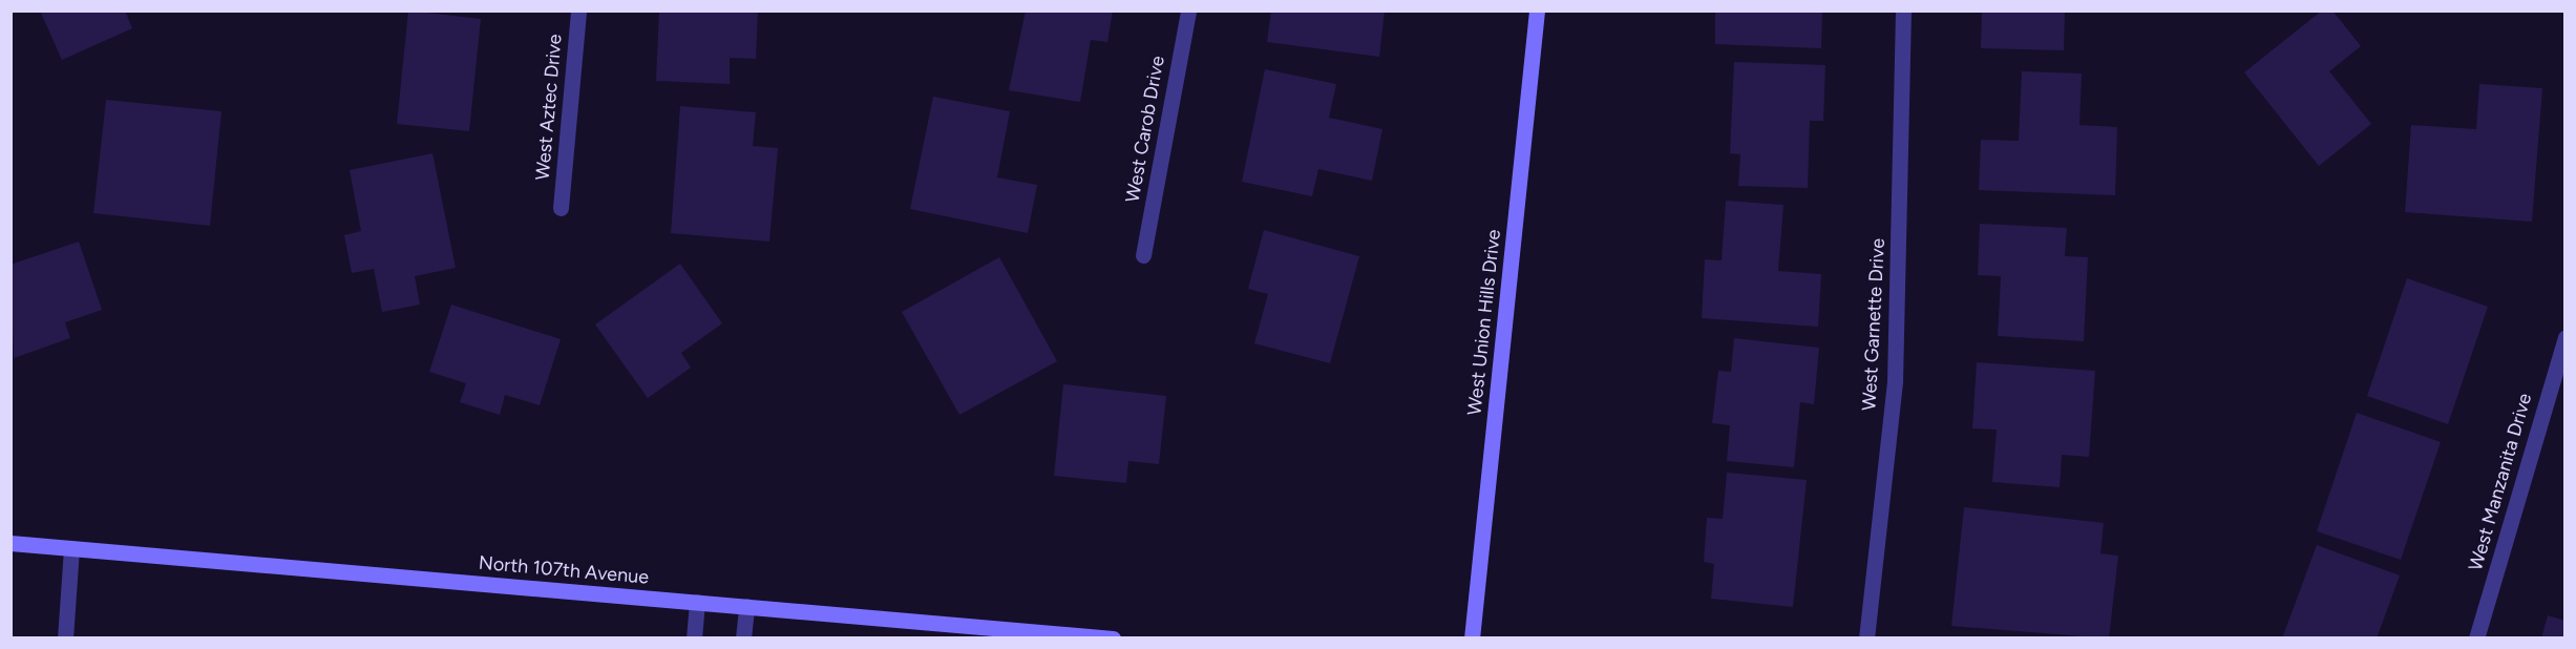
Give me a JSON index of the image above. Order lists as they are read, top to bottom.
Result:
{
  "streets": {
    "main road": ["West Union Hills Drive", "North 107th Avenue"],
    "street": [
      "West Aztec Drive",
      "West Carob Drive",
      "West Garnette Drive",
      "West Manzanita Drive"
    ]
  }
}
